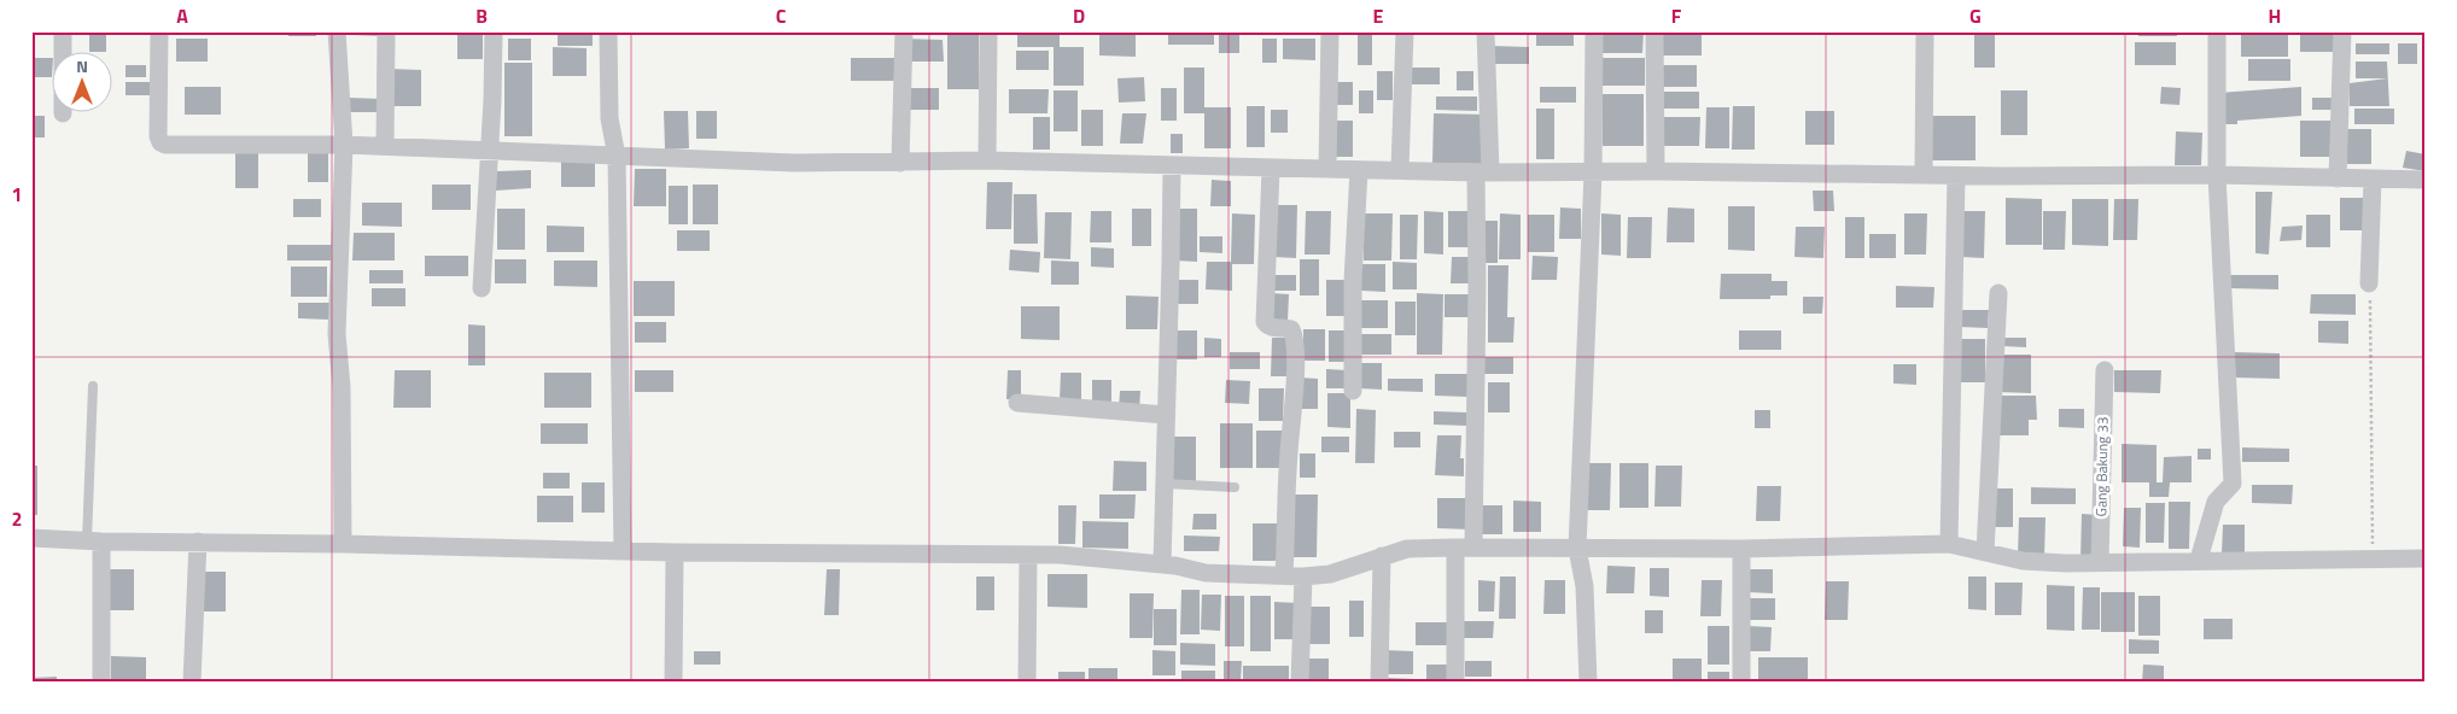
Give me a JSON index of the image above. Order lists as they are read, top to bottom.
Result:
{
  "streets": {
    "street": ["Gang Bakung 33"]
  },
  "north": "top",
  "grid": {
    "columns": [
      "A",
      "B",
      "C",
      "D",
      "E",
      "F",
      "G",
      "H"
    ],
    "rows": ["1", "2"]
  }
}
